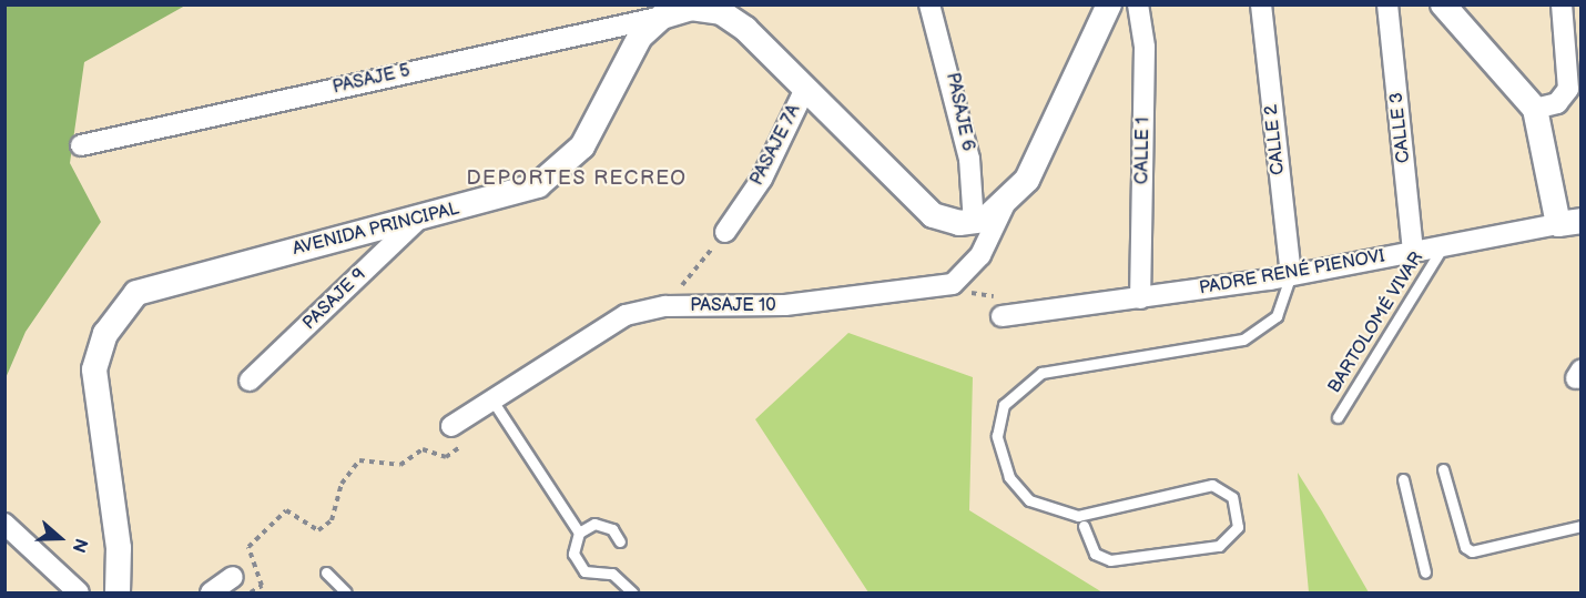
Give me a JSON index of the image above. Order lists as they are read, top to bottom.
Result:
{
  "streets": {
    "street": [
      "PASAJE 5",
      "PASAJE 6",
      "CALLE 3",
      "CALLE 2",
      "PASAJE 7A",
      "CALLE 1",
      "AVENIDA PRINCIPAL",
      "PADRE RENÉ PIENOVI",
      "PASAJE 9",
      "PASAJE 10"
    ],
    "lane": ["BARTOLOMÉ VIVAR"]
  },
  "crossings": [
    ["PASAJE 5", "AVENIDA PRINCIPAL"],
    ["PASAJE 6", "AVENIDA PRINCIPAL"],
    ["CALLE 3", "PADRE RENÉ PIENOVI"],
    ["CALLE 2", "PADRE RENÉ PIENOVI"],
    ["PASAJE 7A", "AVENIDA PRINCIPAL"],
    ["CALLE 1", "PADRE RENÉ PIENOVI"],
    ["AVENIDA PRINCIPAL", "PASAJE 9"],
    ["PADRE RENÉ PIENOVI", "BARTOLOMÉ VIVAR"]
  ],
  "districts": ["DEPORTES RECREO"],
  "north": "right"
}
